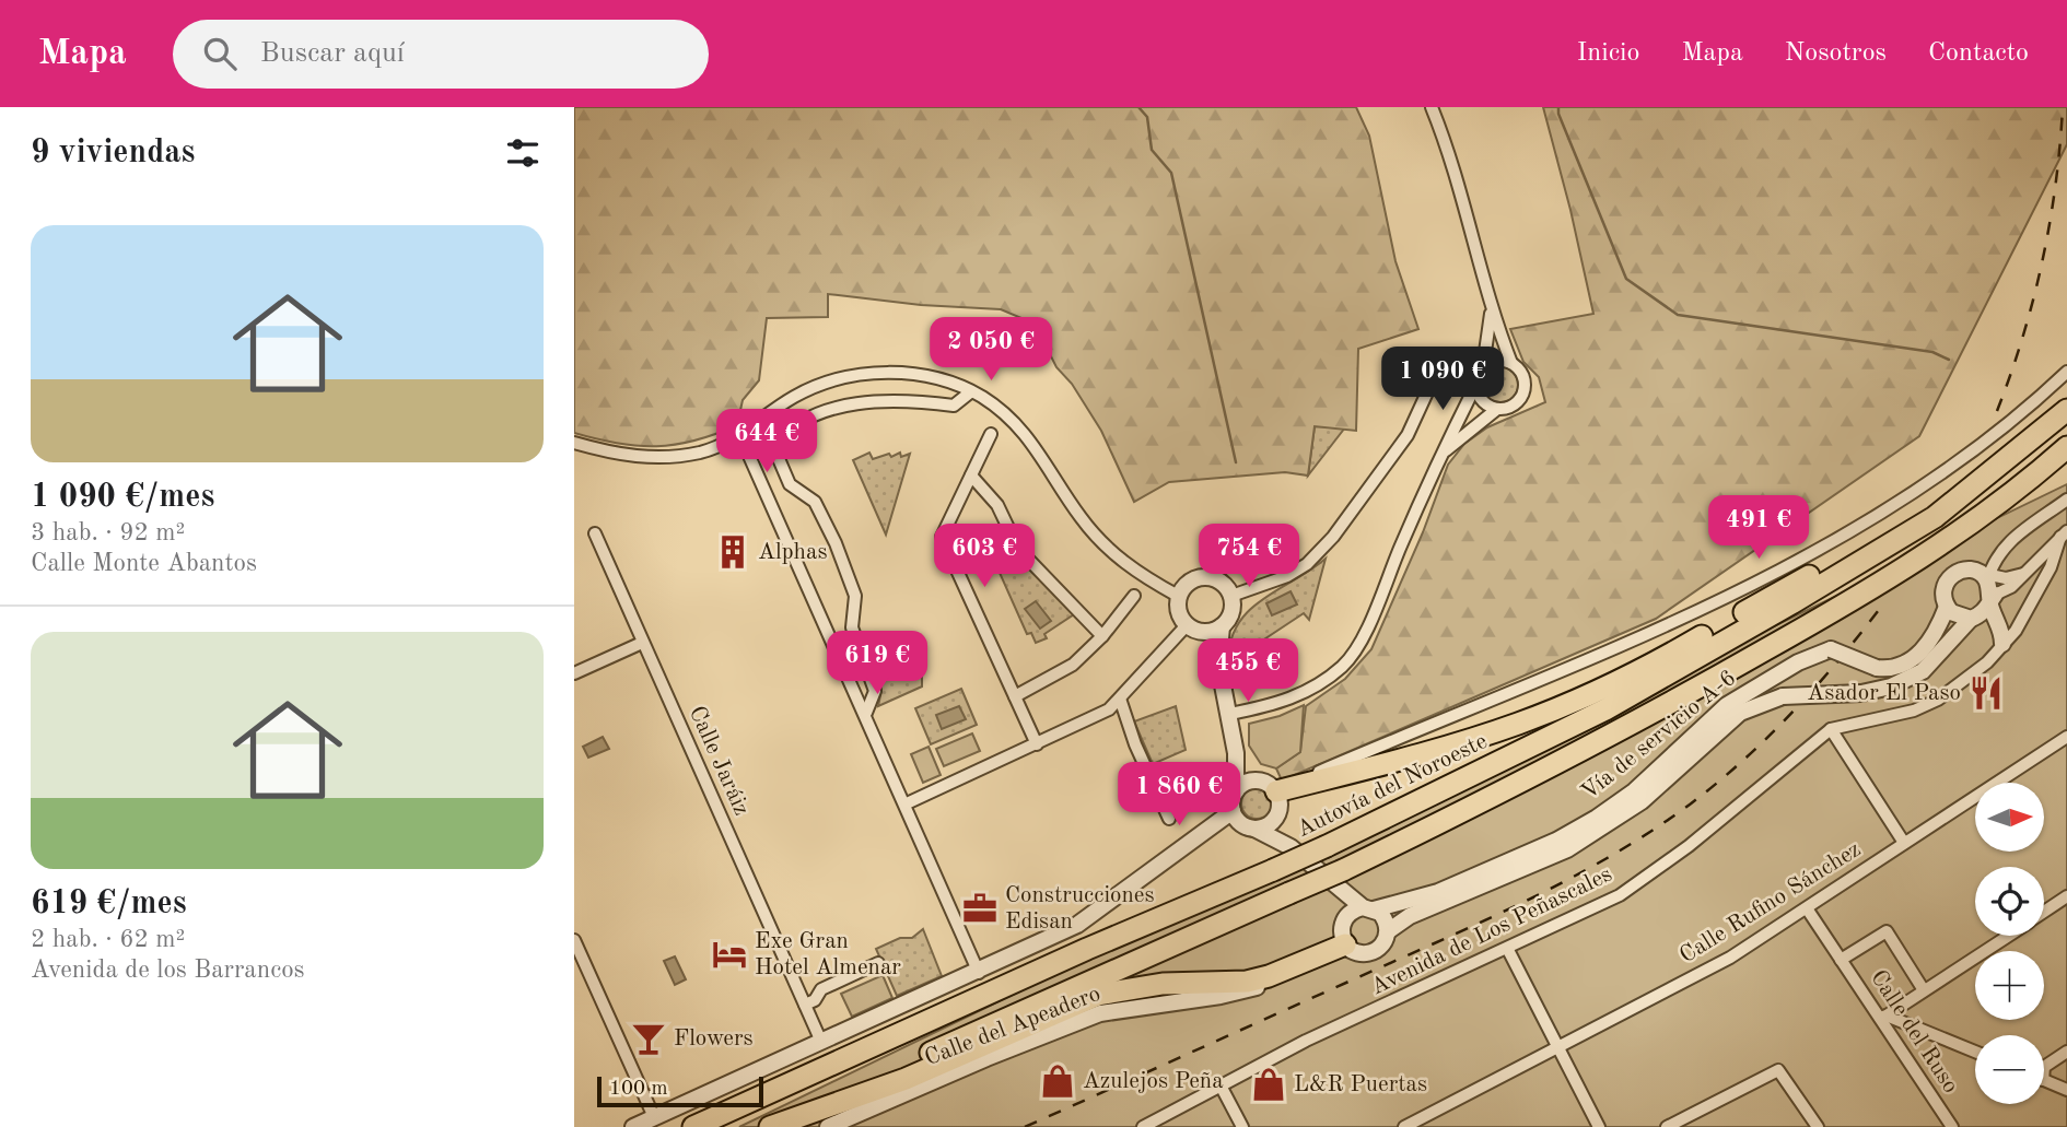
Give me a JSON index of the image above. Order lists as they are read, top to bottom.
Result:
{
  "streets": {
    "highway": ["Autovía del Noroeste"],
    "street": [
      "Vía de servicio A-6",
      "Calle Jaráiz",
      "Calle Rufino Sánchez",
      "Avenida de Los Peñascales",
      "Calle del Apeadero",
      "Calle del Ruso"
    ]
  },
  "crossings": [
    ["Vía de servicio A-6", "Calle del Apeadero"],
    ["Calle Rufino Sánchez", "Calle del Ruso"]
  ],
  "places": {
    "building": ["Alphas"],
    "restaurant": ["Asador El Paso"],
    "office": ["Construcciones Edisan"],
    "hotel": ["Exe Gran Hotel Almenar"],
    "bar": ["Flowers"],
    "shop": ["Azulejos Peña", "L&R Puertas"]
  },
  "scale_bar": "100 m",
  "north": "right",
  "page": {
    "header": "Mapa",
    "search": "Buscar aquí",
    "nav": [
      "Inicio",
      "Mapa",
      "Nosotros",
      "Contacto"
    ],
    "heading": "9 viviendas",
    "list": [
      {
        "name": "1 090 €/mes",
        "note": "3 hab. · 92 m² · Calle Monte Abantos"
      },
      {
        "name": "619 €/mes",
        "note": "2 hab. · 62 m² · Avenida de los Barrancos"
      }
    ],
    "price": [
      "2 050 €",
      "1 090 €",
      "644 €",
      "491 €",
      "603 €",
      "754 €",
      "619 €",
      "455 €",
      "1 860 €"
    ],
    "map_buttons": ["+", "−"],
    "scale": "100 m"
  }
}
